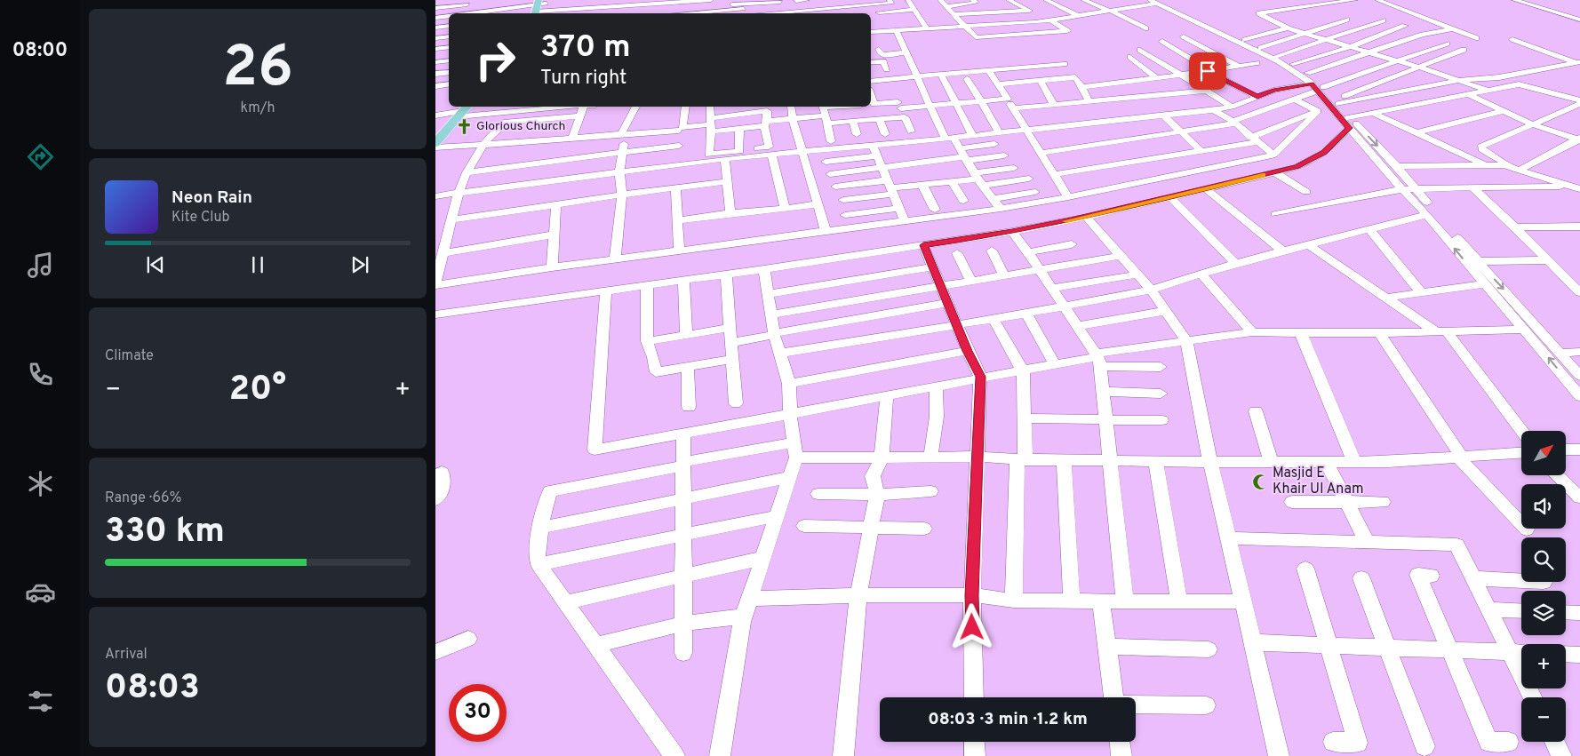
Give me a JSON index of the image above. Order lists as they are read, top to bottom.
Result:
{
  "places": {
    "church": ["Glorious Church"],
    "mosque": ["Masjid E Khair Ul Anam"]
  },
  "north": "top right",
  "page": {
    "tabs": "08:00",
    "tile": [
      ["26", "km/h"],
      "Climate",
      ["Range · 66%", "330 km"],
      ["Arrival", "08:03"]
    ],
    "turn": ["370 m", "Turn right"],
    "song": ["Neon Rain", "Kite Club"],
    "heat": ["−", "20°", "+"],
    "map_buttons": ["+", "−"],
    "limit": "30",
    "trip": "08:03 · 3 min · 1.2 km"
  }
}
